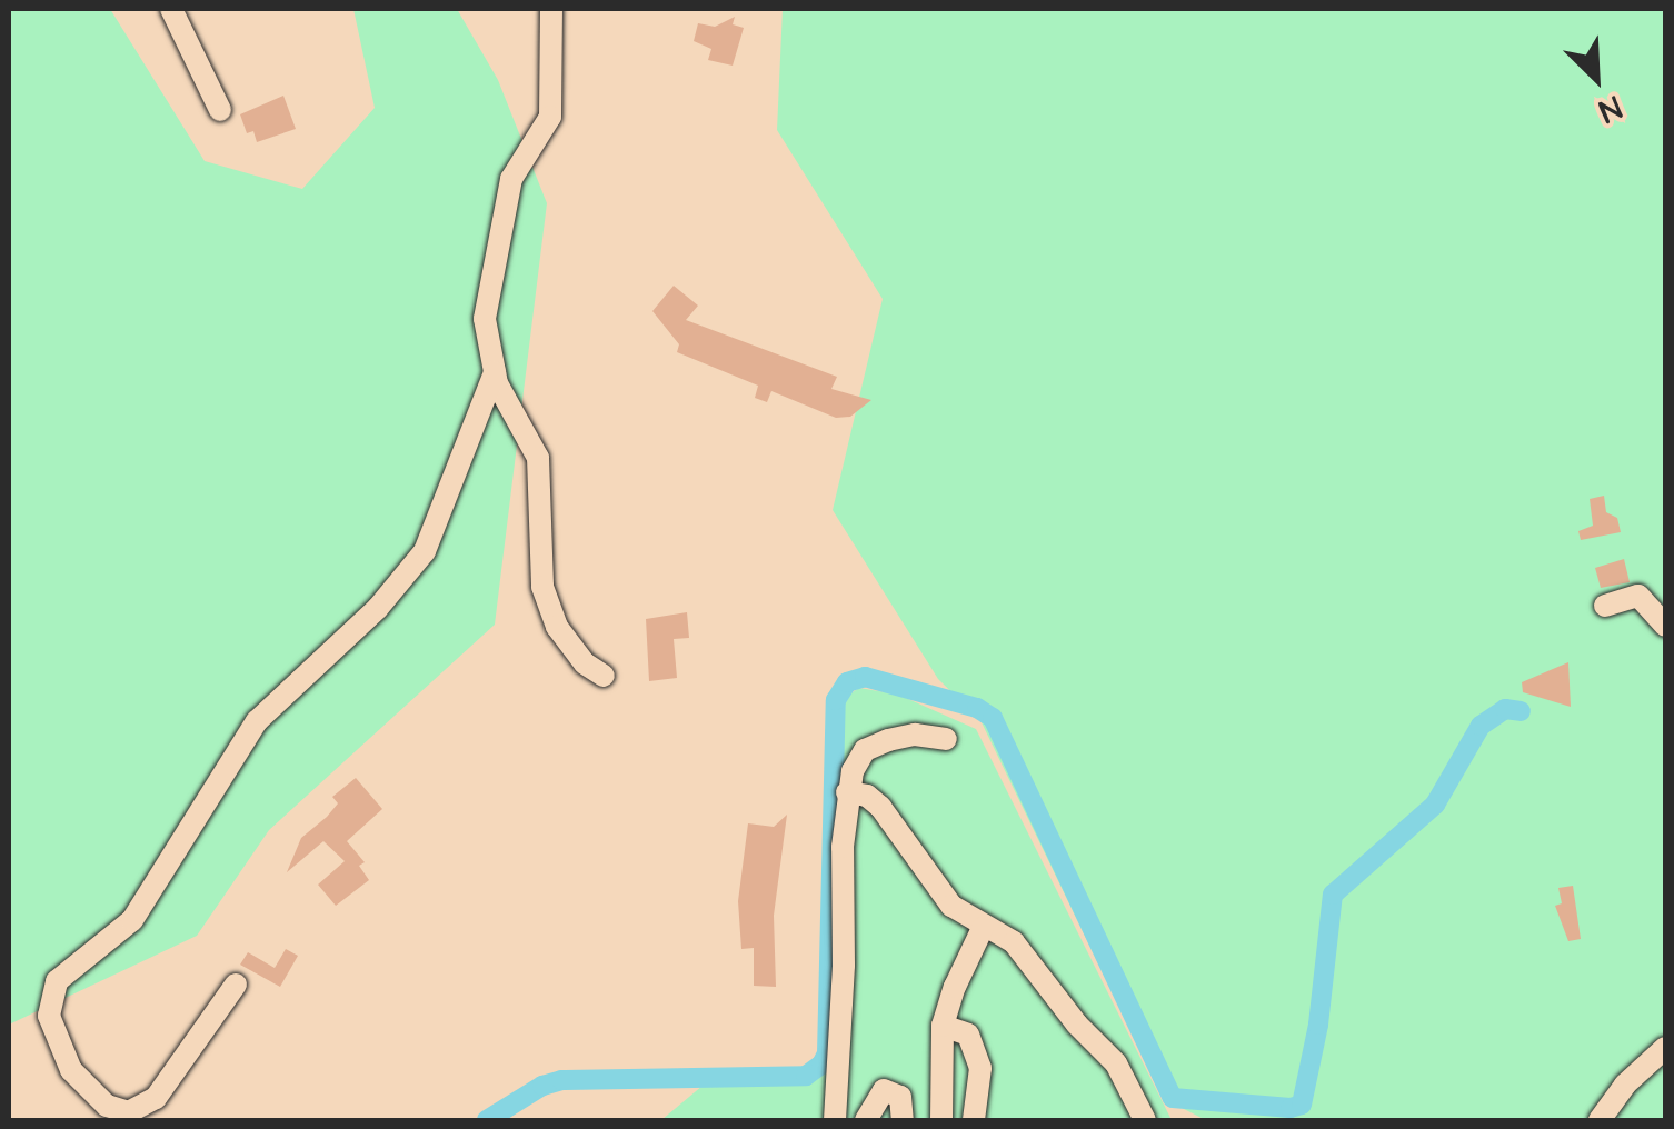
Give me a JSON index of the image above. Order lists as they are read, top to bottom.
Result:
{
  "north": "bottom right"
}
